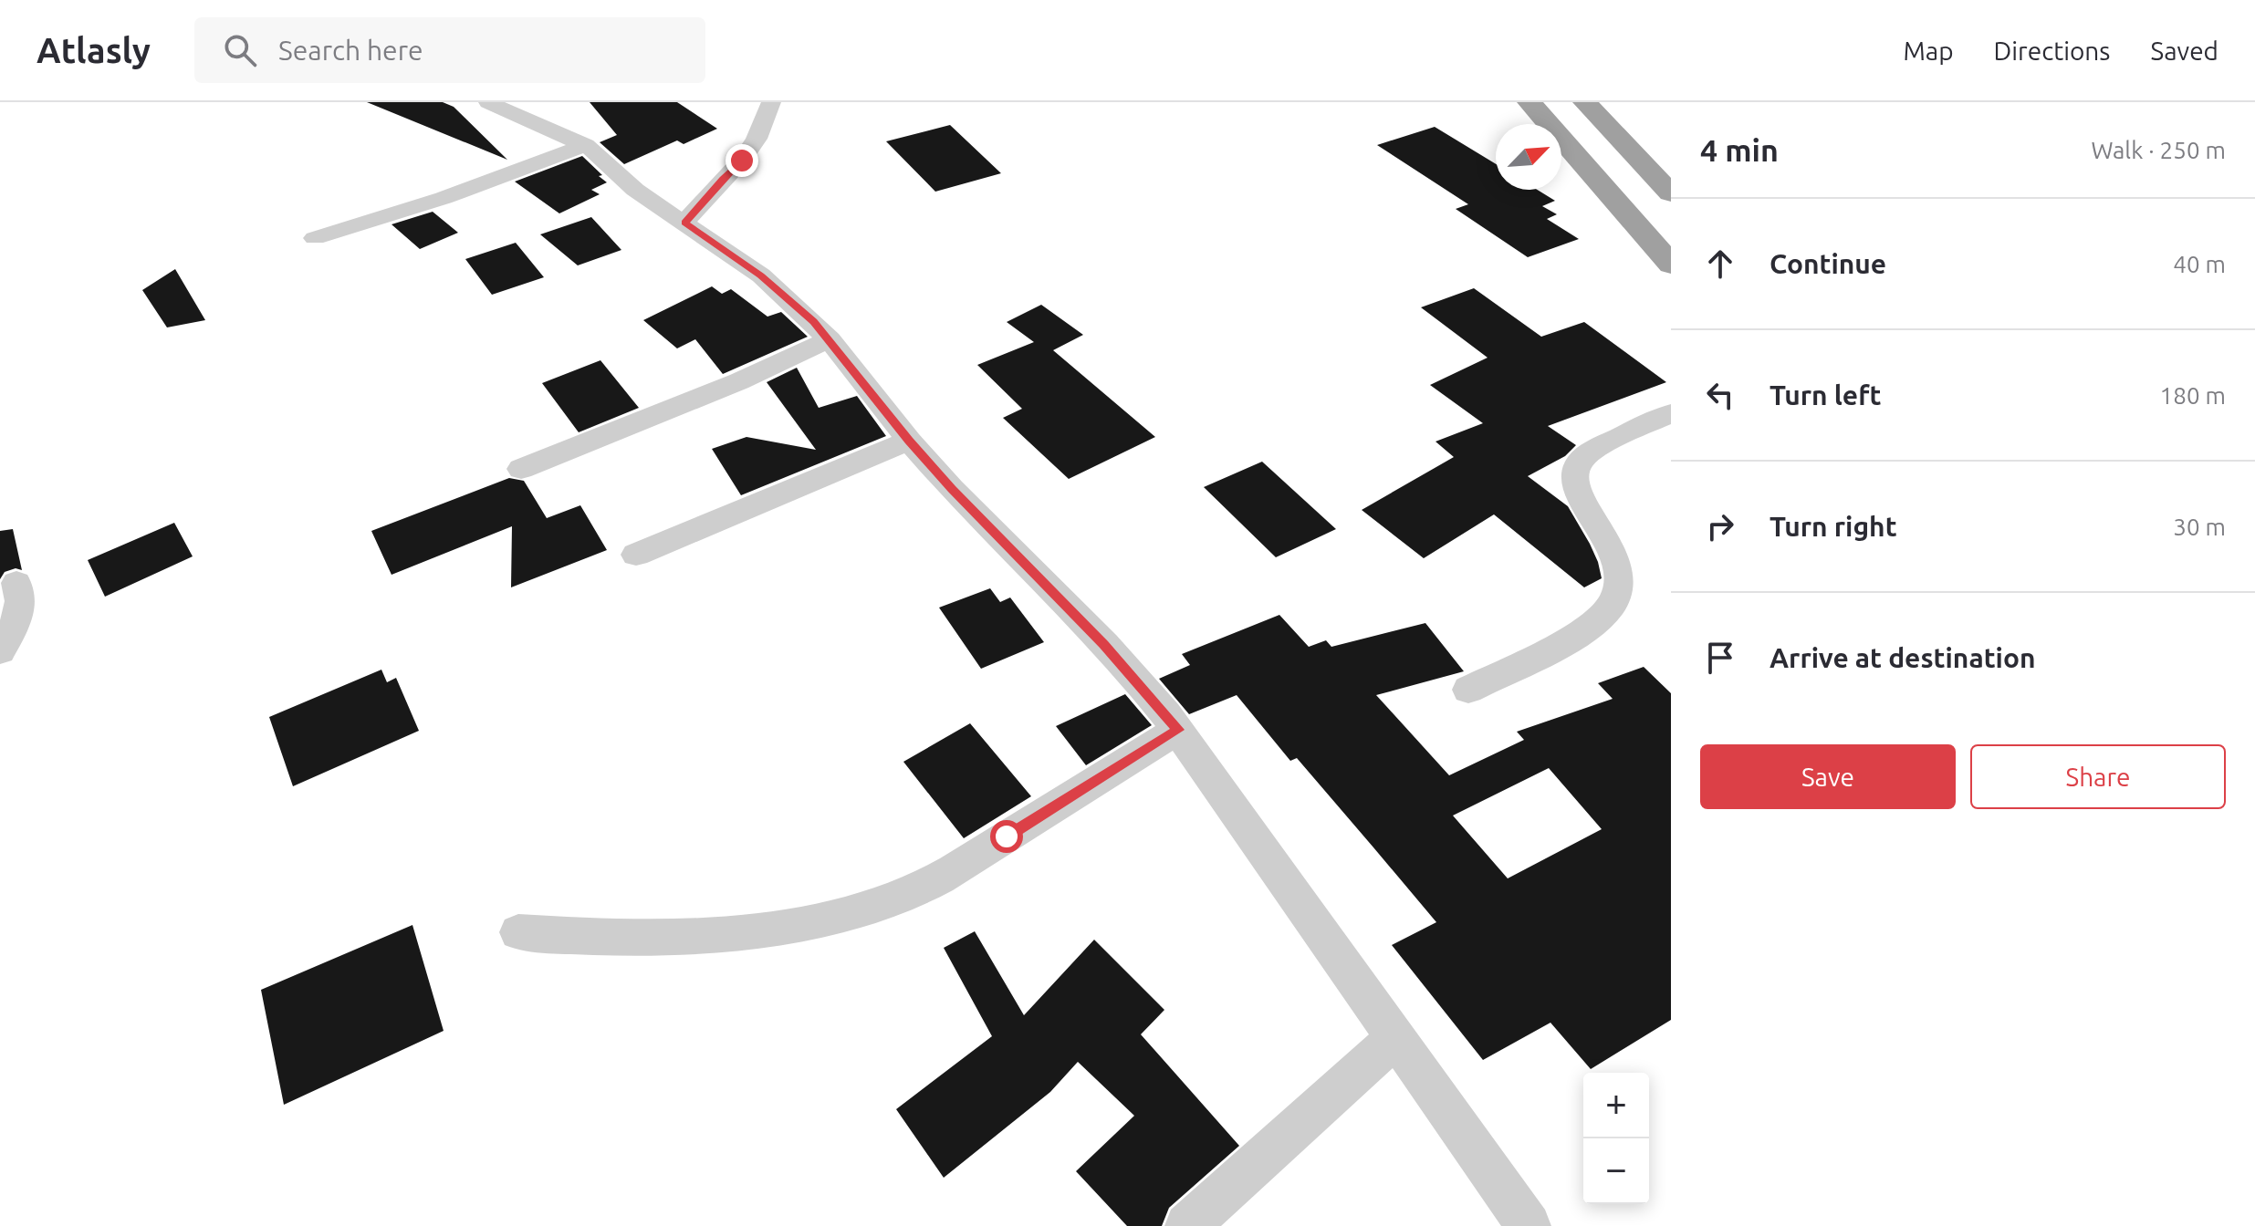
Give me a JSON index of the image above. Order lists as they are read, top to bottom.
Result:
{
  "north": "top right",
  "page": {
    "header": "Atlasly",
    "search": "Search here",
    "nav": ["Map", "Directions", "Saved"],
    "heading": ["4 min", "Walk · 250 m"],
    "list": [
      ["Continue", "40 m"],
      ["Turn left", "180 m"],
      ["Turn right", "30 m"],
      "Arrive at destination"
    ],
    "buttons": ["Save", "Share"],
    "map_buttons": ["+", "−"]
  }
}
